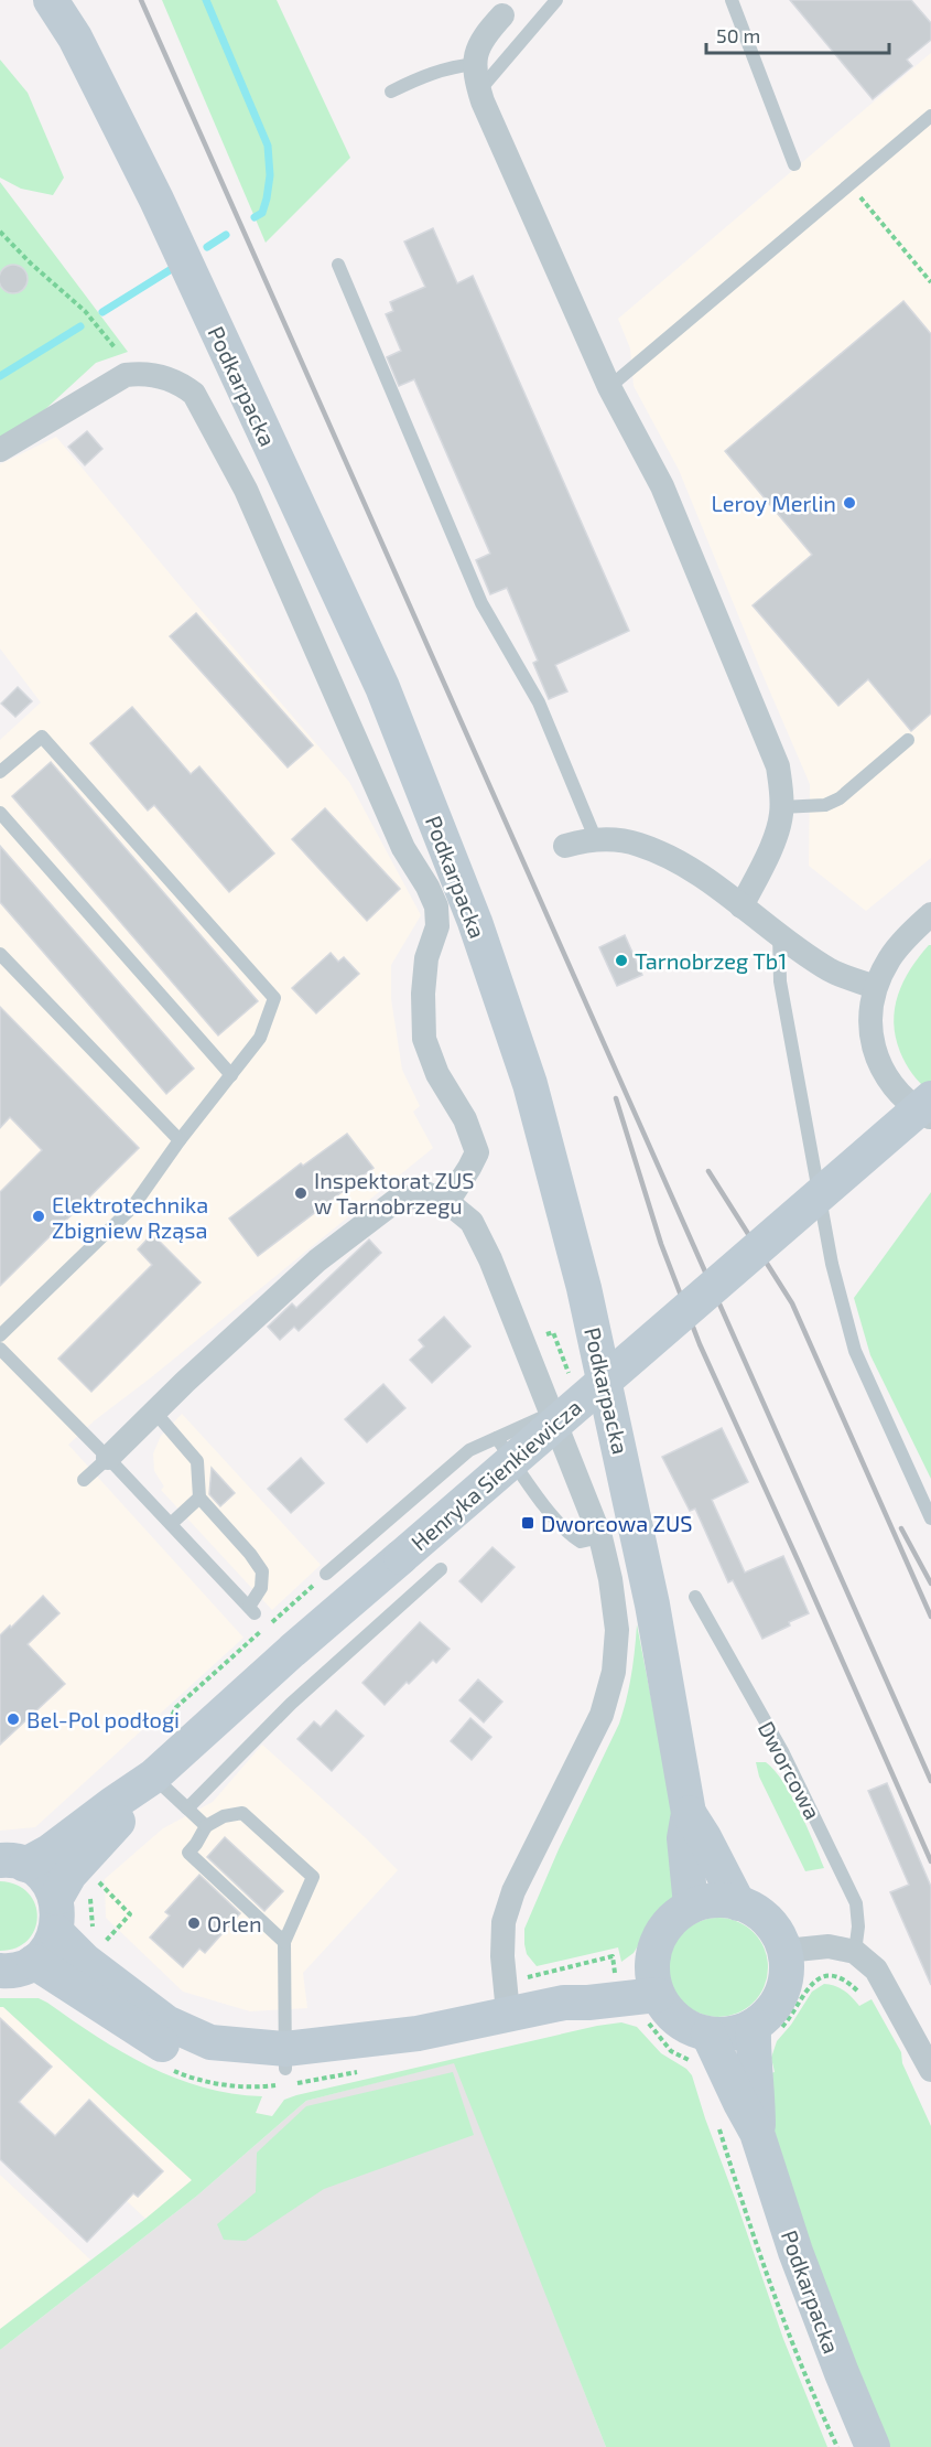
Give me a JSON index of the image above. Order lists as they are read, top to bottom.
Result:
{
  "streets": {
    "main road": ["Podkarpacka", "Henryka Sienkiewicza"],
    "lane": ["Dworcowa"]
  },
  "places": {
    "other": [
      "Leroy Merlin",
      "Tarnobrzeg Tb1",
      "Inspektorat ZUS w Tarnobrzegu",
      "Elektrotechnika Zbigniew Rząsa",
      "Bel-Pol podłogi",
      "Orlen"
    ],
    "transit": ["Dworcowa ZUS"]
  },
  "scale_bar": "50 m"
}
